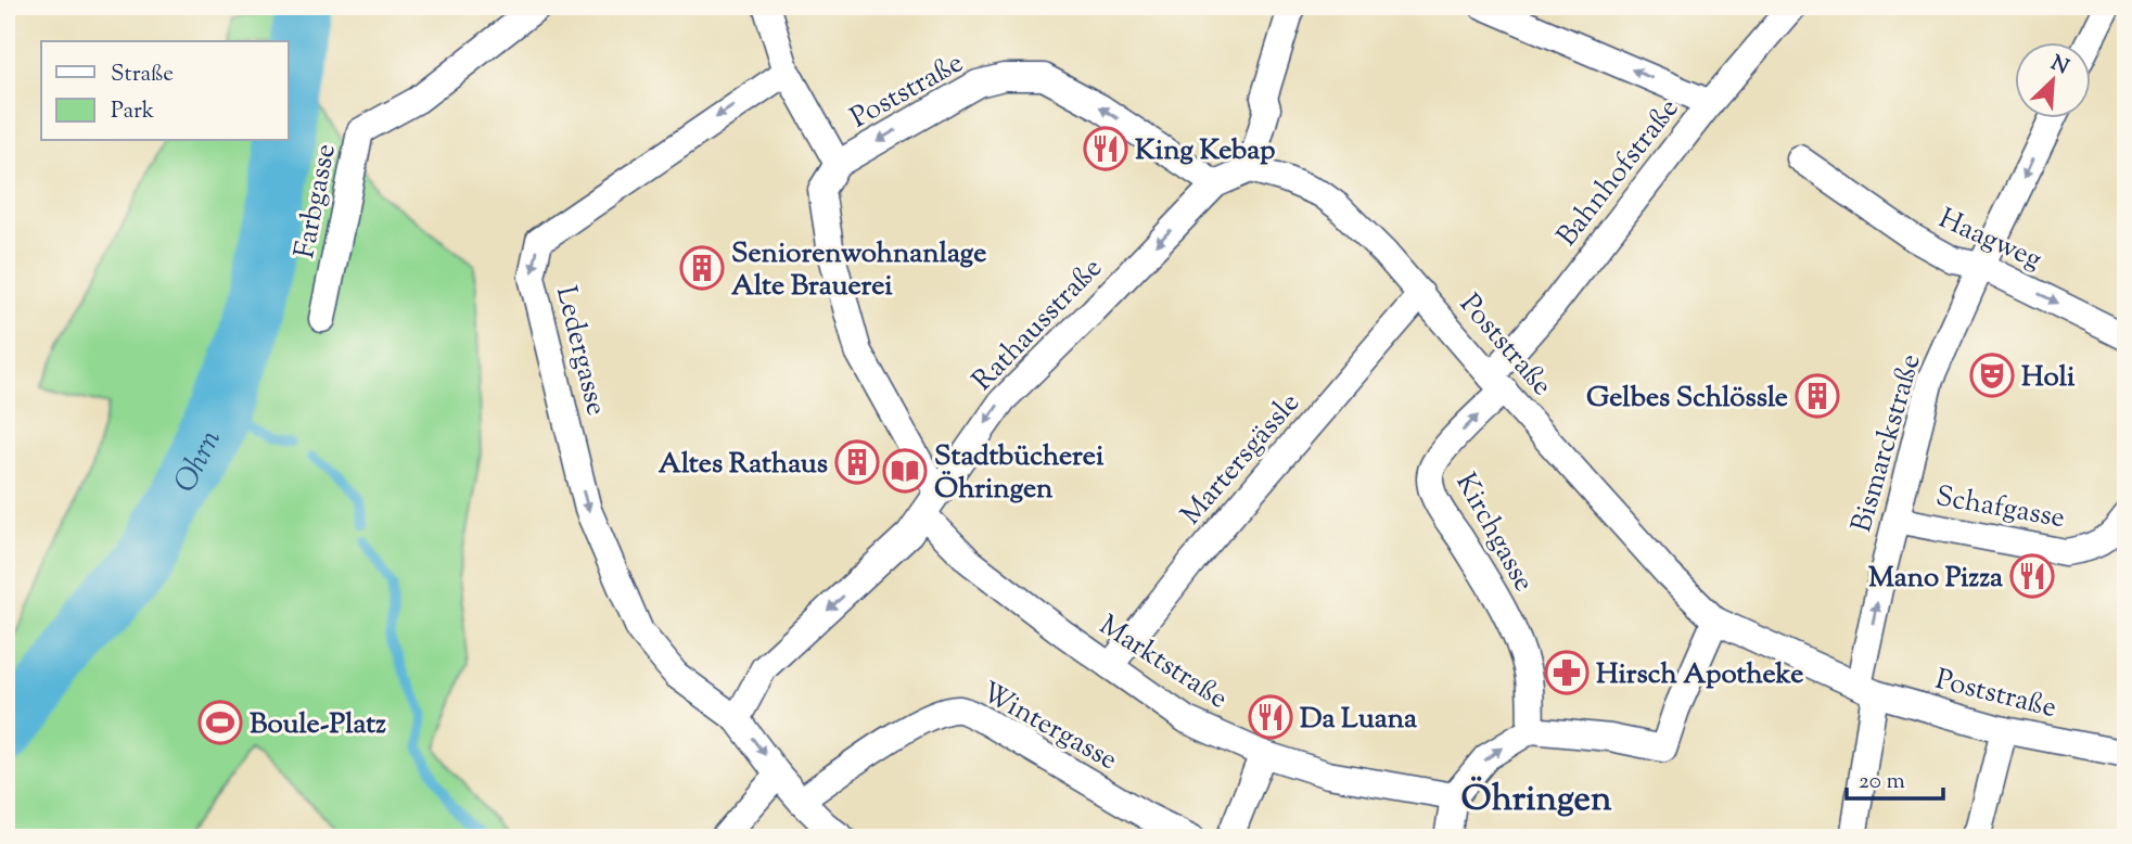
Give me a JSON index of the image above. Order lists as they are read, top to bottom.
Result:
{
  "streets": {
    "street": [
      "Poststraße",
      "Bahnhofstraße",
      "Farbgasse",
      "Haagweg",
      "Rathausstraße",
      "Ledergasse",
      "Bismarckstraße",
      "Martersgässle",
      "Schafgasse",
      "Kirchgasse",
      "Marktstraße",
      "Wintergasse"
    ]
  },
  "crossings": [
    ["Poststraße", "Bahnhofstraße"],
    ["Poststraße", "Rathausstraße"],
    ["Poststraße", "Bismarckstraße"],
    ["Poststraße", "Martersgässle"],
    ["Poststraße", "Kirchgasse"],
    ["Bahnhofstraße", "Kirchgasse"],
    ["Haagweg", "Bismarckstraße"],
    ["Rathausstraße", "Ledergasse"],
    ["Rathausstraße", "Marktstraße"],
    ["Ledergasse", "Wintergasse"],
    ["Bismarckstraße", "Schafgasse"],
    ["Martersgässle", "Marktstraße"]
  ],
  "one_way": ["Haagweg", "Rathausstraße", "Kirchgasse"],
  "districts": ["Öhringen"],
  "water": ["Ohrn"],
  "places": {
    "restaurant": ["King Kebap", "Mano Pizza", "Da Luana"],
    "building": ["Seniorenwohnanlage Alte Brauerei", "Gelbes Schlössle", "Altes Rathaus"],
    "theatre": ["Holi"],
    "library": ["Stadtbücherei Öhringen"],
    "pharmacy": ["Hirsch Apotheke"],
    "sports": ["Boule-Platz"]
  },
  "legend": ["Straße", "Park"],
  "scale_bar": "20 m",
  "north": "top right"
}
